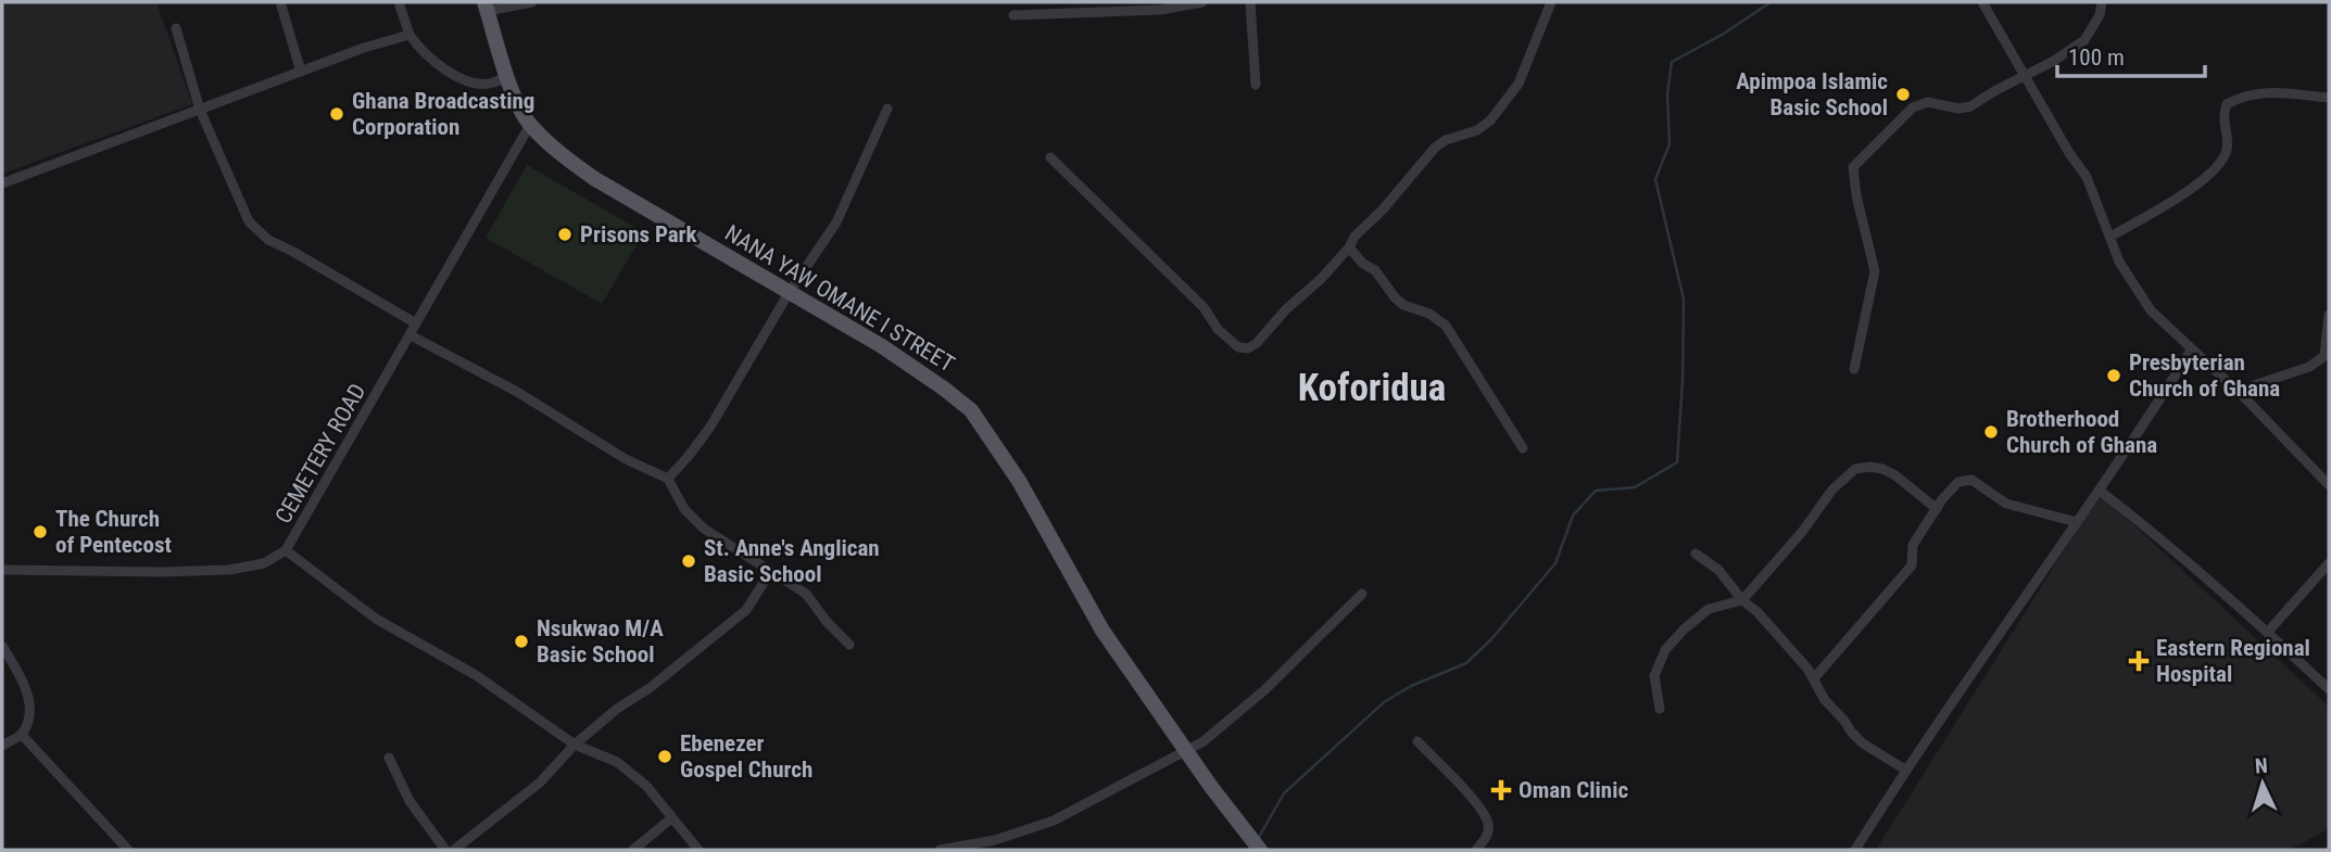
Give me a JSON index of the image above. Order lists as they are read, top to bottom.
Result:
{
  "streets": {
    "main road": ["NANA YAW OMANE I STREET"],
    "street": ["CEMETERY ROAD"]
  },
  "crossings": [
    ["NANA YAW OMANE I STREET", "CEMETERY ROAD"]
  ],
  "districts": ["Koforidua"],
  "places": {
    "other": [
      "Apimpoa Islamic Basic School",
      "Ghana Broadcasting Corporation",
      "Prisons Park",
      "Presbyterian Church of Ghana",
      "Brotherhood Church of Ghana",
      "The Church of Pentecost",
      "St. Anne's Anglican Basic School",
      "Nsukwao M/A Basic School",
      "Ebenezer Gospel Church"
    ],
    "health": ["Eastern Regional Hospital", "Oman Clinic"]
  },
  "scale_bar": "100 m",
  "north": "top"
}
